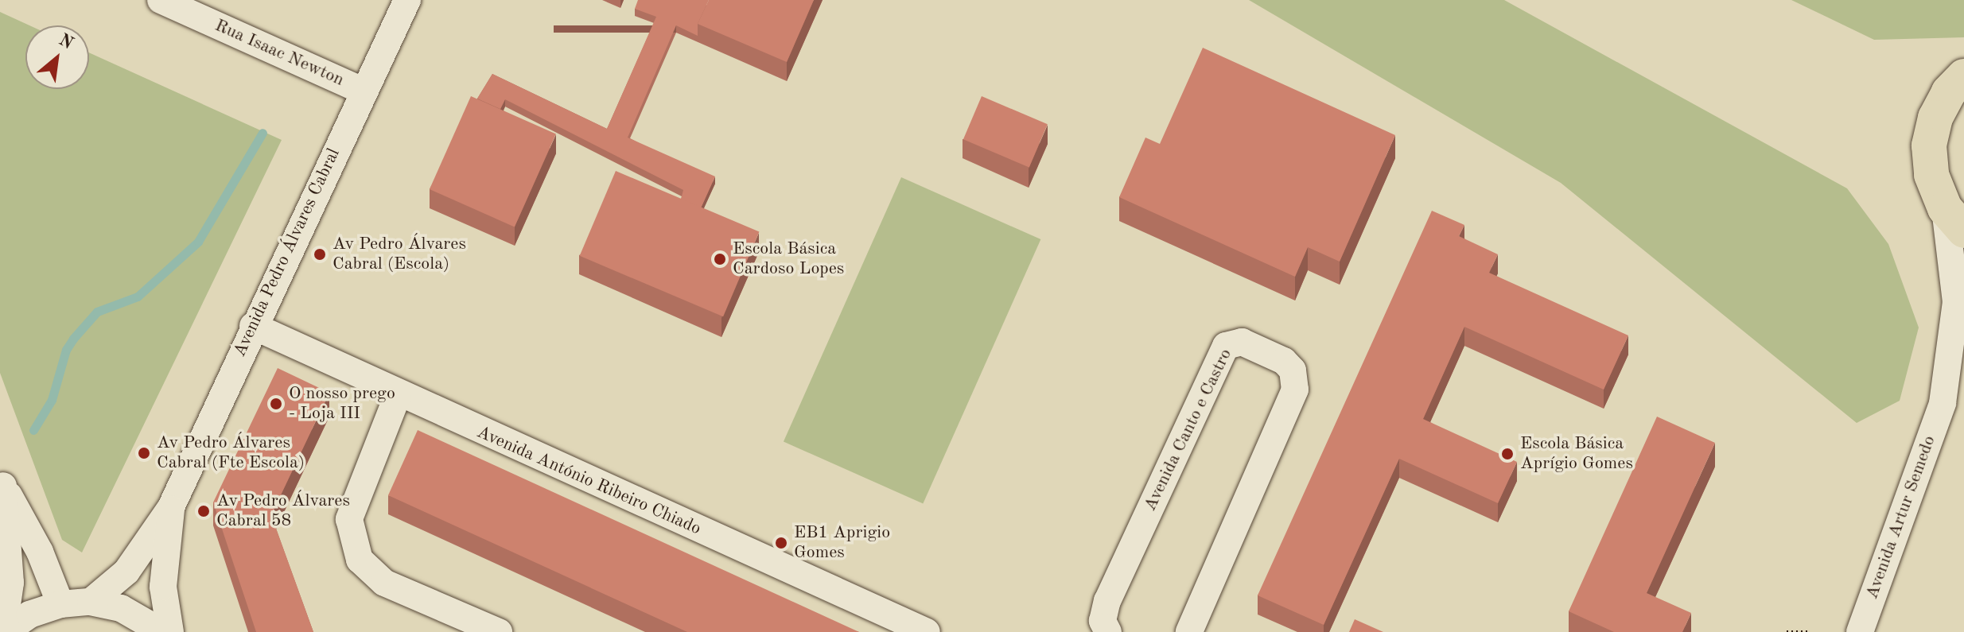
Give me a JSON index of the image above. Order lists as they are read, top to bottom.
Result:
{
  "streets": {
    "street": [
      "Rua Isaac Newton",
      "Avenida Pedro Álvares Cabral",
      "Avenida Canto e Castro",
      "Avenida António Ribeiro Chiado",
      "Avenida Artur Semedo"
    ]
  },
  "crossings": [
    ["Rua Isaac Newton", "Avenida Pedro Álvares Cabral"],
    ["Avenida Pedro Álvares Cabral", "Avenida António Ribeiro Chiado"]
  ],
  "places": [
    "Av Pedro Álvares Cabral (Escola)",
    "Escola Básica Cardoso Lopes",
    "O nosso prego - Loja III",
    "Av Pedro Álvares Cabral (Fte Escola)",
    "Escola Básica Aprígio Gomes",
    "Av Pedro Álvares Cabral 58",
    "EB1 Aprigio Gomes"
  ],
  "north": "top right"
}
